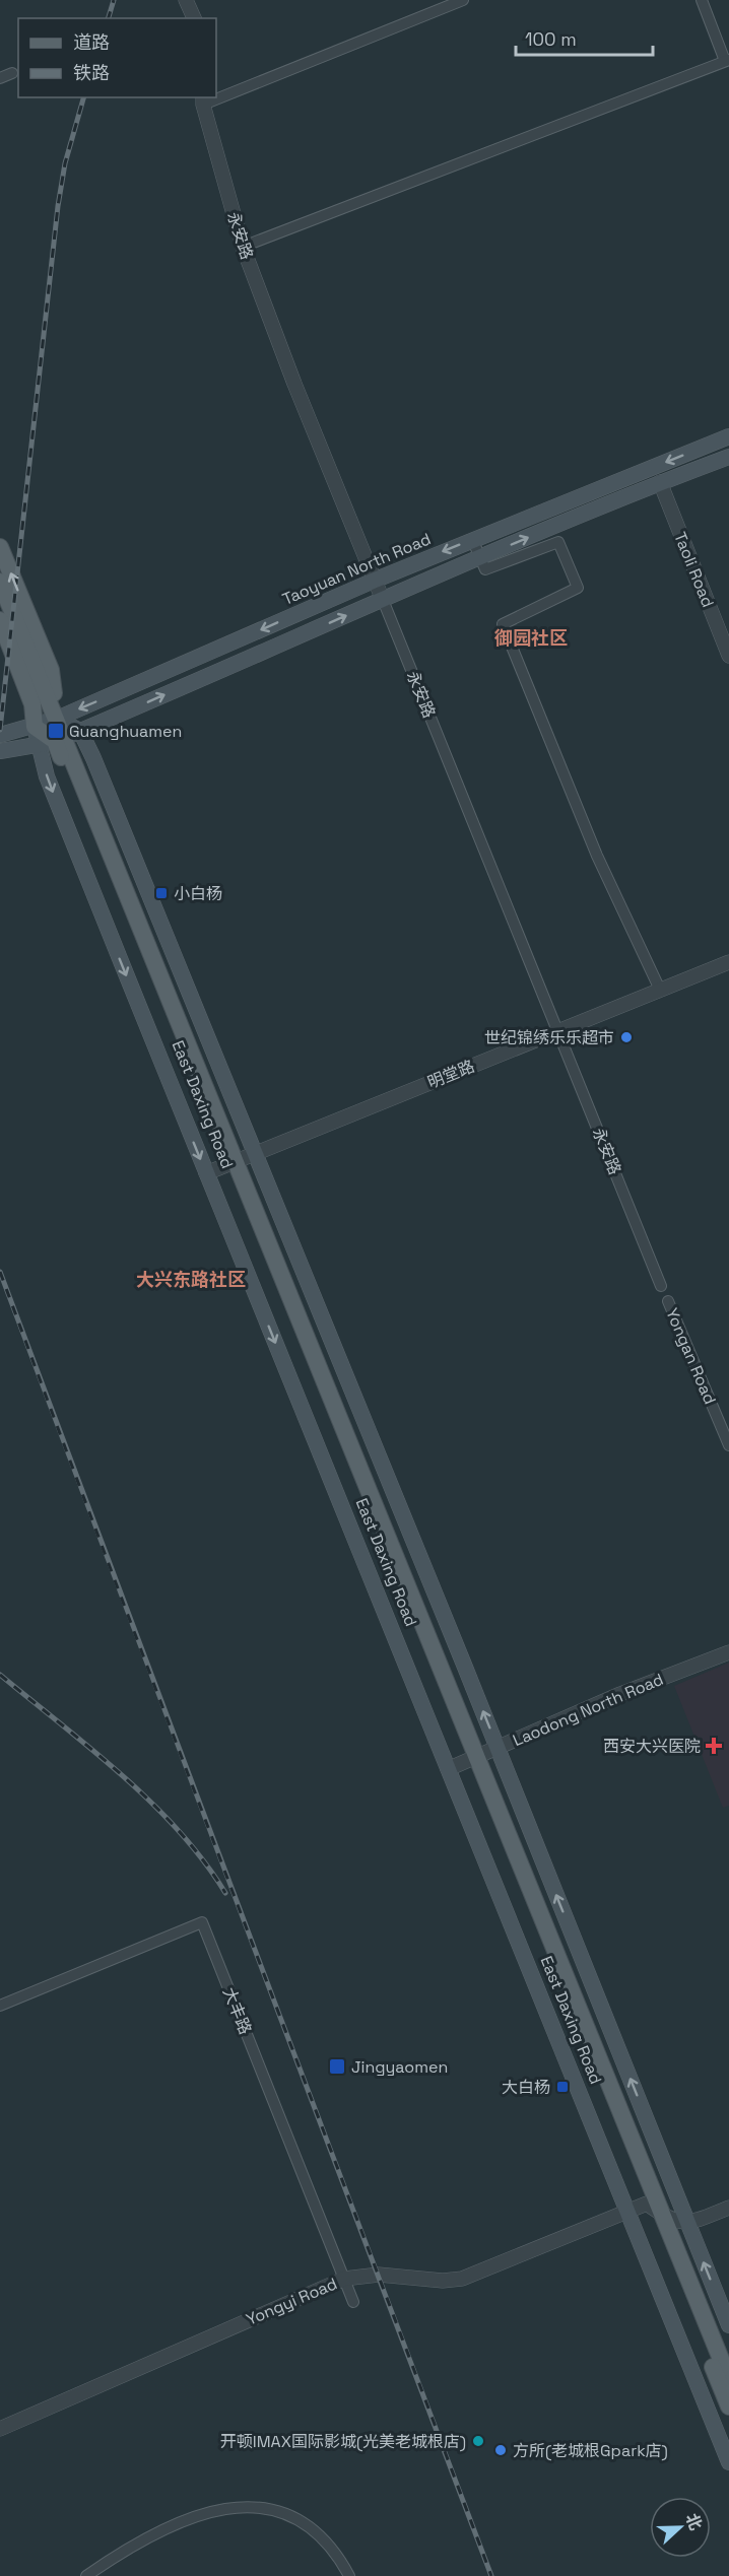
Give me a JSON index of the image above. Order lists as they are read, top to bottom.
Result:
{
  "streets": {
    "main road": ["Taoyuan North Road", "East Daxing Road"],
    "street": [
      "永安路",
      "Taoli Road",
      "明堂路",
      "Yongan Road",
      "Laodong North Road",
      "大丰路",
      "Yongyi Road"
    ]
  },
  "crossings": [
    ["永安路", "Taoyuan North Road"],
    ["永安路", "明堂路"],
    ["Taoyuan North Road", "East Daxing Road"],
    ["明堂路", "East Daxing Road"],
    ["East Daxing Road", "Laodong North Road"],
    ["East Daxing Road", "Yongyi Road"],
    ["大丰路", "Yongyi Road"]
  ],
  "districts": ["御园社区", "大兴东路社区"],
  "places": {
    "transit": [
      "Guanghuamen",
      "小白杨",
      "Jingyaomen",
      "大白杨"
    ],
    "other": ["世纪锦绣乐乐超市", "开顿IMAX国际影城(光美老城根店)", "方所(老城根Gpark店)"],
    "health": ["西安大兴医院"]
  },
  "legend": ["道路", "铁路"],
  "scale_bar": "100 m",
  "north": "right"
}
